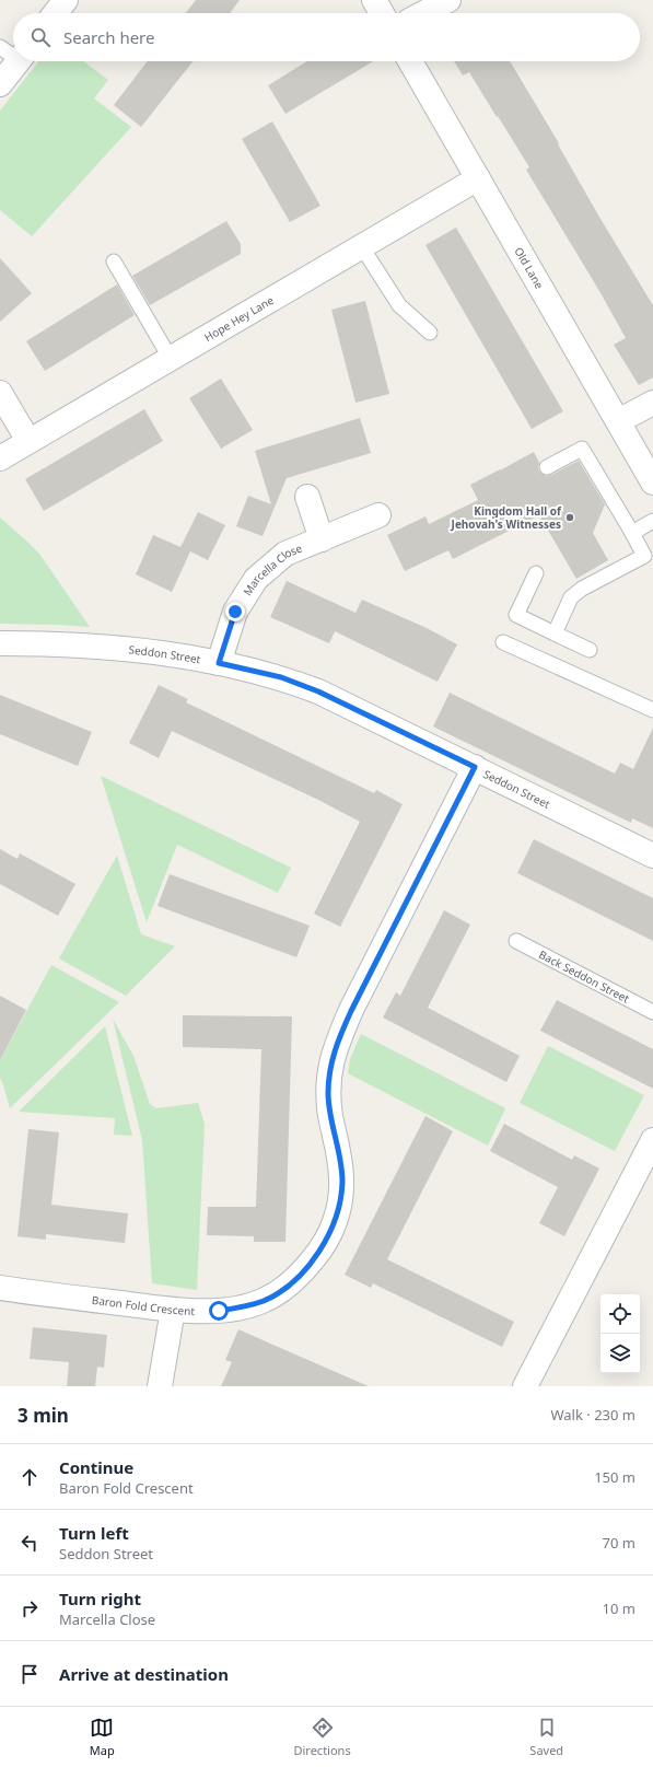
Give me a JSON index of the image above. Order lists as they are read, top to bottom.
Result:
{
  "streets": {
    "street": [
      "Old Lane",
      "Hope Hey Lane",
      "Marcella Close",
      "Seddon Street",
      "Baron Fold Crescent"
    ],
    "lane": ["Back Seddon Street"]
  },
  "crossings": [
    ["Old Lane", "Hope Hey Lane"],
    ["Marcella Close", "Seddon Street"],
    ["Seddon Street", "Baron Fold Crescent"]
  ],
  "places": ["Kingdom Hall of Jehovah's Witnesses"],
  "page": {
    "search": "Search here",
    "heading": ["3 min", "Walk · 230 m"],
    "list": [
      ["Continue", "Baron Fold Crescent", "150 m"],
      ["Turn left", "Seddon Street", "70 m"],
      ["Turn right", "Marcella Close", "10 m"],
      "Arrive at destination"
    ],
    "nav": ["Map", "Directions", "Saved"]
  }
}
